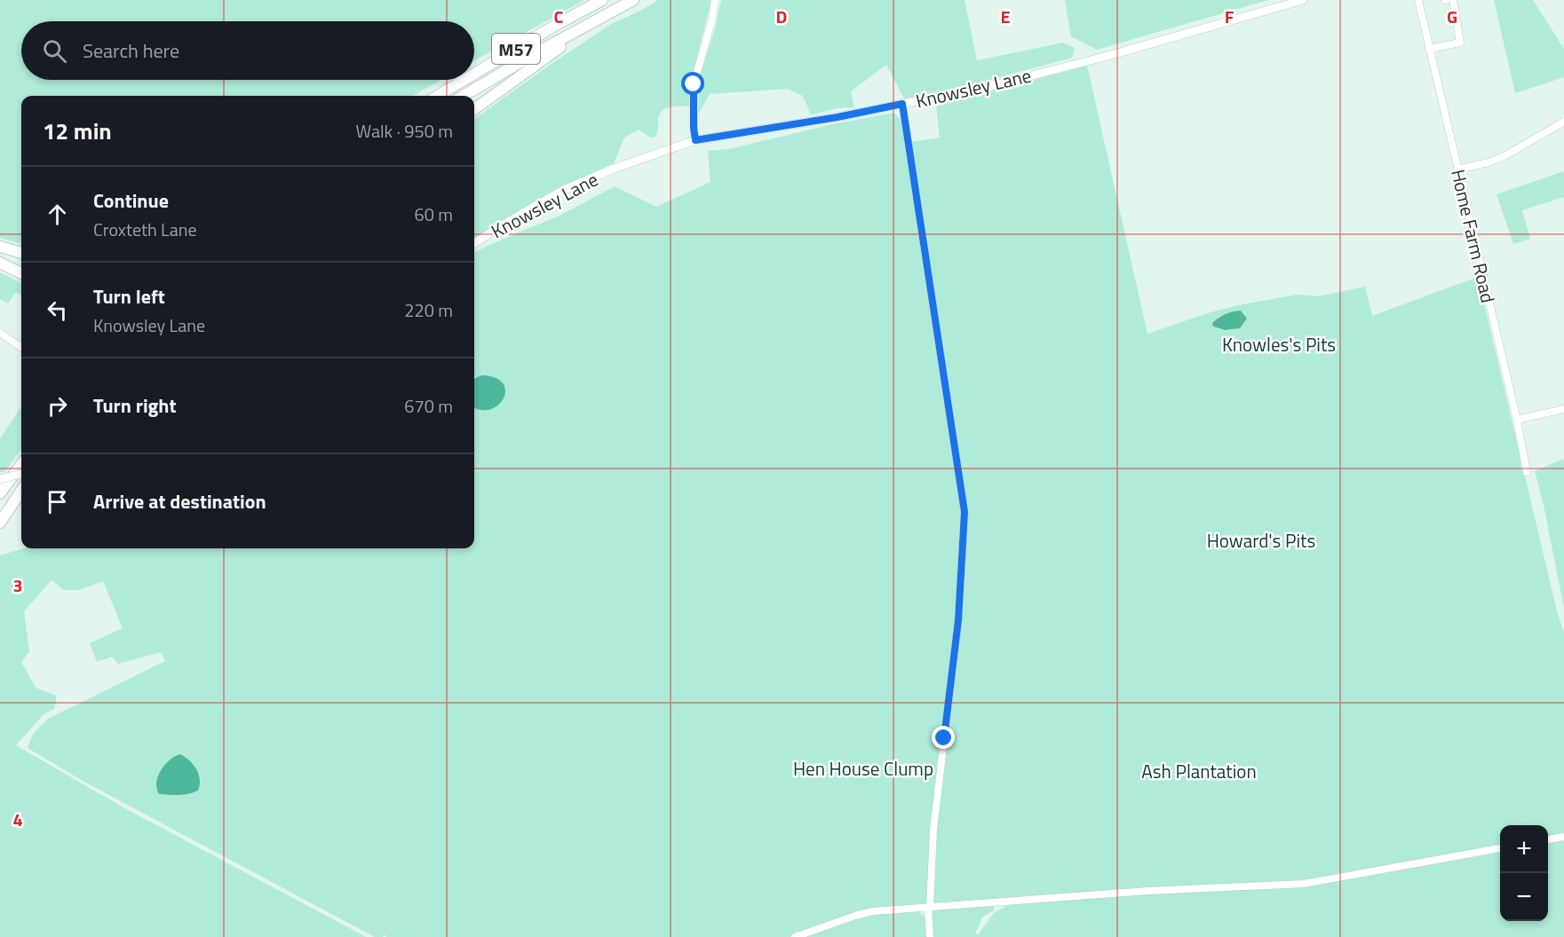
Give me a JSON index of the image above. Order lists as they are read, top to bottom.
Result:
{
  "streets": {
    "highway": ["M57"],
    "main road": ["Knowsley Lane"],
    "street": ["Home Farm Road"]
  },
  "parks": [
    "Knowles's Pits",
    "Howard's Pits",
    "Hen House Clump",
    "Ash Plantation"
  ],
  "page": {
    "search": "Search here",
    "heading": ["12 min", "Walk · 950 m"],
    "list": [
      ["Continue", "Croxteth Lane", "60 m"],
      ["Turn left", "Knowsley Lane", "220 m"],
      ["Turn right", "670 m"],
      "Arrive at destination"
    ],
    "map_buttons": ["+", "−"]
  },
  "grid": {
    "columns": [
      "C",
      "D",
      "E",
      "F",
      "G"
    ],
    "rows": ["3", "4"]
  }
}
